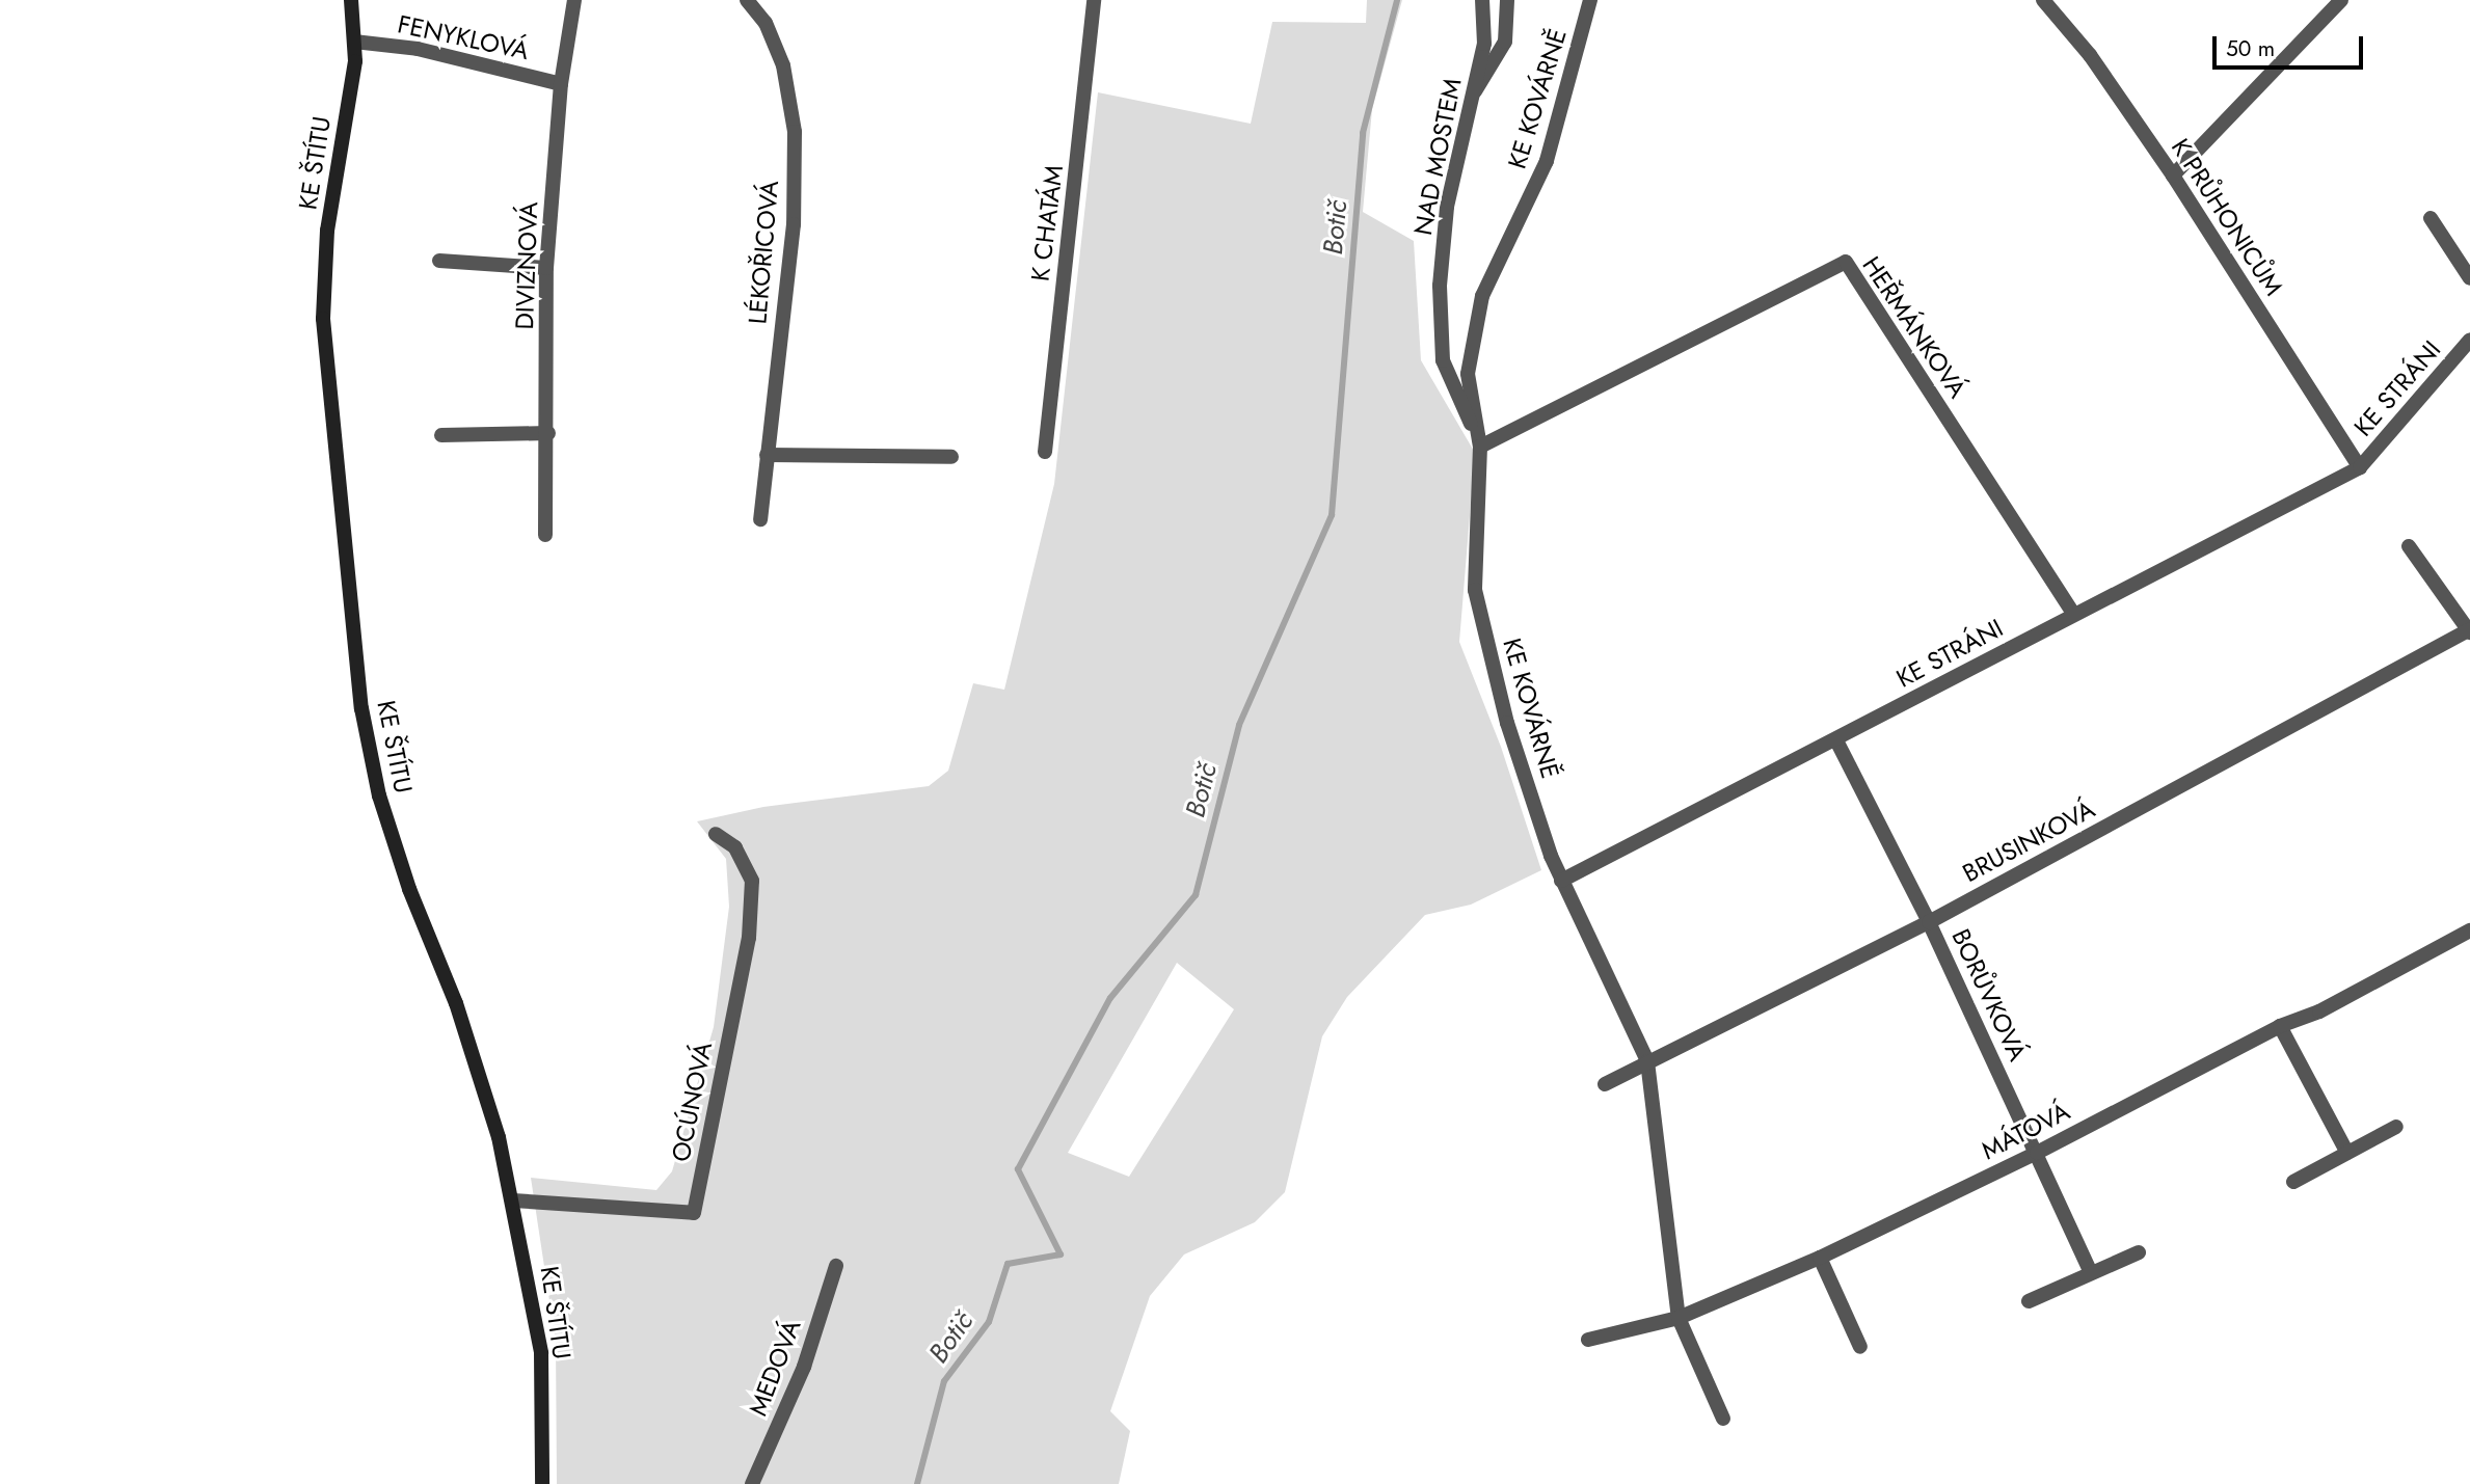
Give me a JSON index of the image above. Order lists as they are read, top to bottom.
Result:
{
  "streets": {
    "street": [
      "FENYKLOVÁ",
      "KE KOVÁRNĚ",
      "NAD MOSTEM",
      "KE ŠTÍTU",
      "K PRŮHONICŮM",
      "K CHATÁM",
      "LÉKOŘICOVÁ",
      "DIVIZNOVÁ",
      "HEŘMÁNKOVÁ",
      "KE STRÁNI",
      "BRUSINKOVÁ",
      "BORŮVKOVÁ",
      "OCÚNOVÁ",
      "MÁTOVÁ",
      "MEDOVÁ"
    ]
  },
  "crossings": [
    ["FENYKLOVÁ", "KE ŠTÍTU"],
    ["FENYKLOVÁ", "DIVIZNOVÁ"],
    ["KE KOVÁRNĚ", "NAD MOSTEM"],
    ["KE KOVÁRNĚ", "HEŘMÁNKOVÁ"],
    ["KE KOVÁRNĚ", "KE STRÁNI"],
    ["KE KOVÁRNĚ", "BRUSINKOVÁ"],
    ["KE KOVÁRNĚ", "MÁTOVÁ"],
    ["NAD MOSTEM", "HEŘMÁNKOVÁ"],
    ["KE ŠTÍTU", "OCÚNOVÁ"],
    ["K PRŮHONICŮM", "KE STRÁNI"],
    ["HEŘMÁNKOVÁ", "KE STRÁNI"],
    ["KE STRÁNI", "BORŮVKOVÁ"],
    ["BRUSINKOVÁ", "BORŮVKOVÁ"],
    ["BORŮVKOVÁ", "MÁTOVÁ"]
  ],
  "water": ["Botič"],
  "scale_bar": "50 m"
}
